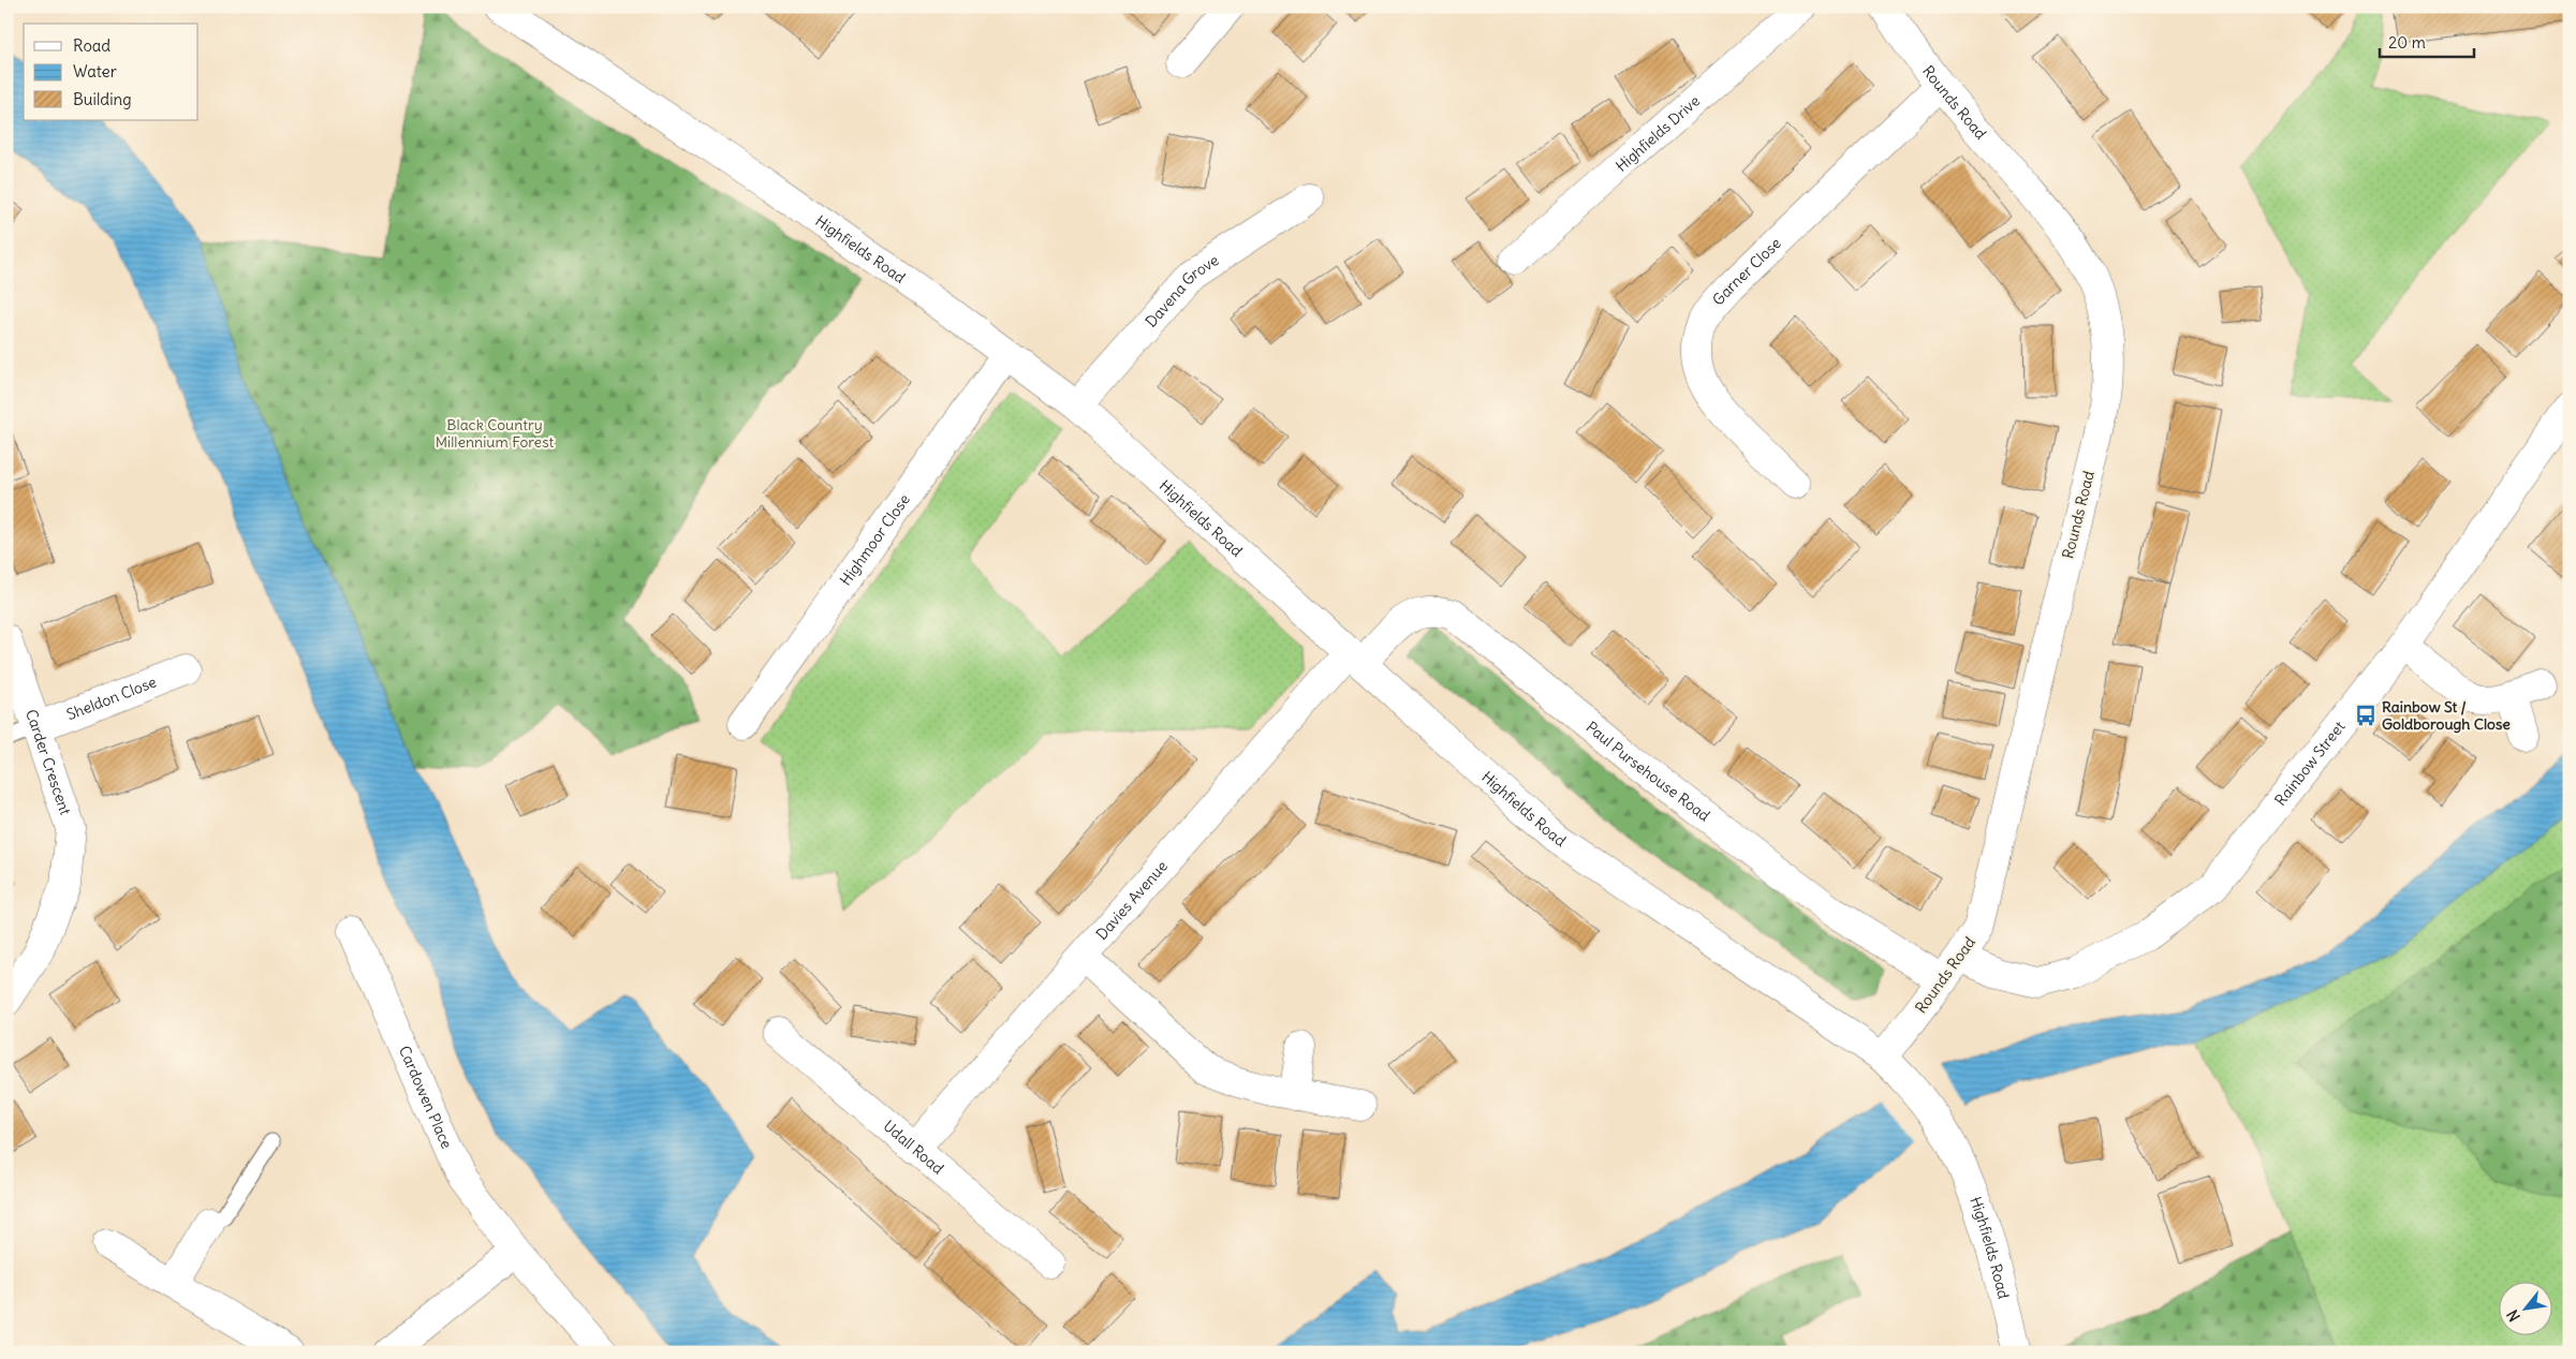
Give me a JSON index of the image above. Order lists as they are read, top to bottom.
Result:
{
  "streets": {
    "street": [
      "Rounds Road",
      "Highfields Drive",
      "Highfields Road",
      "Garner Close",
      "Davena Grove",
      "Highmoor Close",
      "Sheldon Close",
      "Carder Crescent",
      "Rainbow Street",
      "Paul Pursehouse Road",
      "Davies Avenue",
      "Cardowen Place",
      "Udall Road"
    ]
  },
  "crossings": [
    ["Rounds Road", "Highfields Road"],
    ["Rounds Road", "Garner Close"],
    ["Rounds Road", "Rainbow Street"],
    ["Rounds Road", "Paul Pursehouse Road"],
    ["Highfields Road", "Davena Grove"],
    ["Highfields Road", "Highmoor Close"],
    ["Highfields Road", "Paul Pursehouse Road"],
    ["Highfields Road", "Davies Avenue"],
    ["Sheldon Close", "Carder Crescent"],
    ["Paul Pursehouse Road", "Davies Avenue"],
    ["Davies Avenue", "Udall Road"]
  ],
  "parks": ["Black Country Millennium Forest"],
  "places": {
    "bus stop": ["Rainbow St / Goldborough Close"]
  },
  "legend": ["Road", "Water", "Building"],
  "scale_bar": "20 m",
  "north": "bottom left"
}
